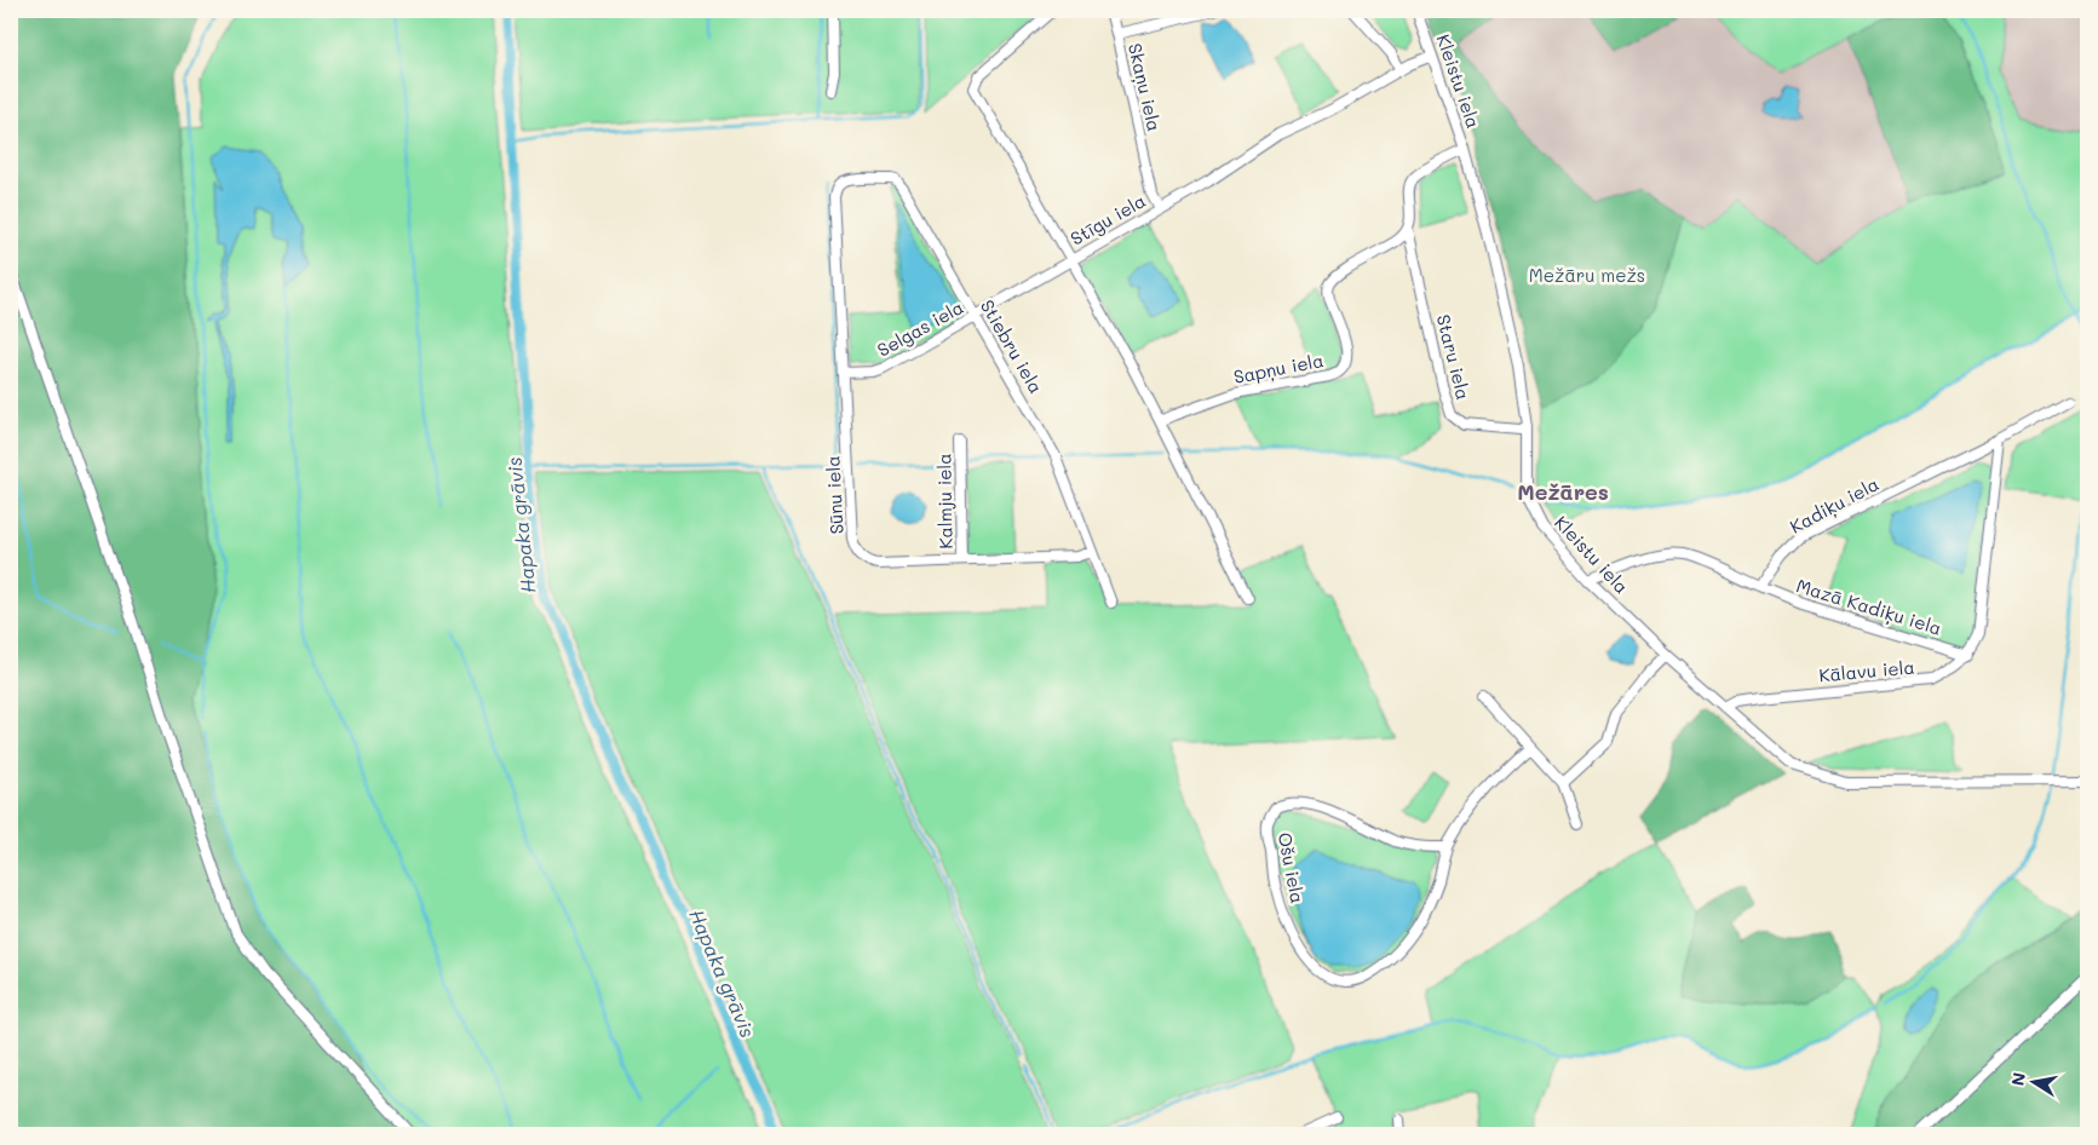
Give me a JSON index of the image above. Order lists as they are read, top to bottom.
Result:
{
  "streets": {
    "street": [
      "Kleistu iela",
      "Skaņu iela",
      "Stīgu iela",
      "Selgas iela",
      "Stiebru iela",
      "Staru iela",
      "Sapņu iela",
      "Sūnu iela",
      "Kalmju iela",
      "Kadiķu iela",
      "Mazā Kadiķu iela",
      "Kālavu iela",
      "Ošu iela"
    ]
  },
  "crossings": [
    ["Kleistu iela", "Stīgu iela"],
    ["Kleistu iela", "Staru iela"],
    ["Kleistu iela", "Kālavu iela"],
    ["Skaņu iela", "Stīgu iela"],
    ["Stīgu iela", "Selgas iela"],
    ["Selgas iela", "Stiebru iela"],
    ["Selgas iela", "Sūnu iela"],
    ["Stiebru iela", "Sūnu iela"],
    ["Staru iela", "Sapņu iela"],
    ["Sūnu iela", "Kalmju iela"],
    ["Kadiķu iela", "Mazā Kadiķu iela"],
    ["Mazā Kadiķu iela", "Kālavu iela"]
  ],
  "districts": ["Mežāres"],
  "water": ["Hapaka grāvis"],
  "parks": ["Mežāru mežs"],
  "north": "left"
}
